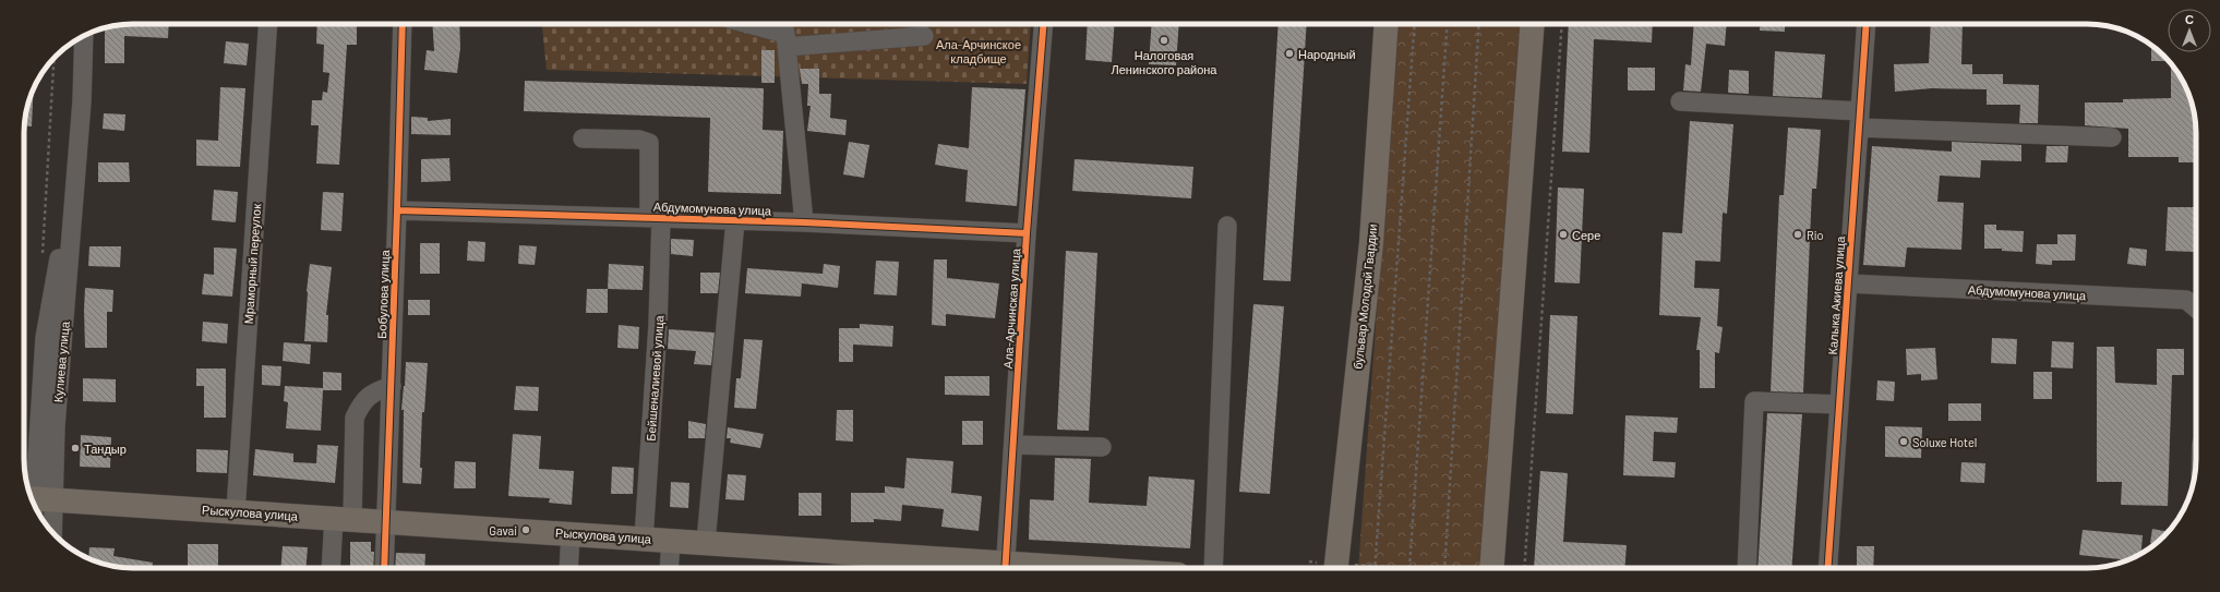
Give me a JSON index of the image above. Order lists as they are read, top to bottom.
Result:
{
  "streets": {
    "main road": ["бульвар Молодой Гвардии", "Рыскулова улица"],
    "street": [
      "Абдумомунова улица",
      "Мраморный переулок",
      "Бобулова улица",
      "Калыка Акиева улица",
      "Ала-Арчинская улица",
      "Кулиева улица",
      "Бейшеналиевой улица"
    ]
  },
  "crossings": [
    ["Абдумомунова улица", "Бобулова улица"],
    ["Абдумомунова улица", "Калыка Акиева улица"],
    ["Абдумомунова улица", "Ала-Арчинская улица"],
    ["Абдумомунова улица", "Бейшеналиевой улица"],
    ["Мраморный переулок", "Рыскулова улица"],
    ["Бобулова улица", "Рыскулова улица"],
    ["Ала-Арчинская улица", "Рыскулова улица"],
    ["Кулиева улица", "Рыскулова улица"],
    ["Бейшеналиевой улица", "Рыскулова улица"]
  ],
  "parks": ["Ала-Арчинское кладбище"],
  "places": [
    "Налоговая Ленинского района",
    "Народный",
    "Сере",
    "Rio",
    "Soluxe Hotel",
    "Тандыр",
    "Gavai"
  ],
  "north": "top"
}
